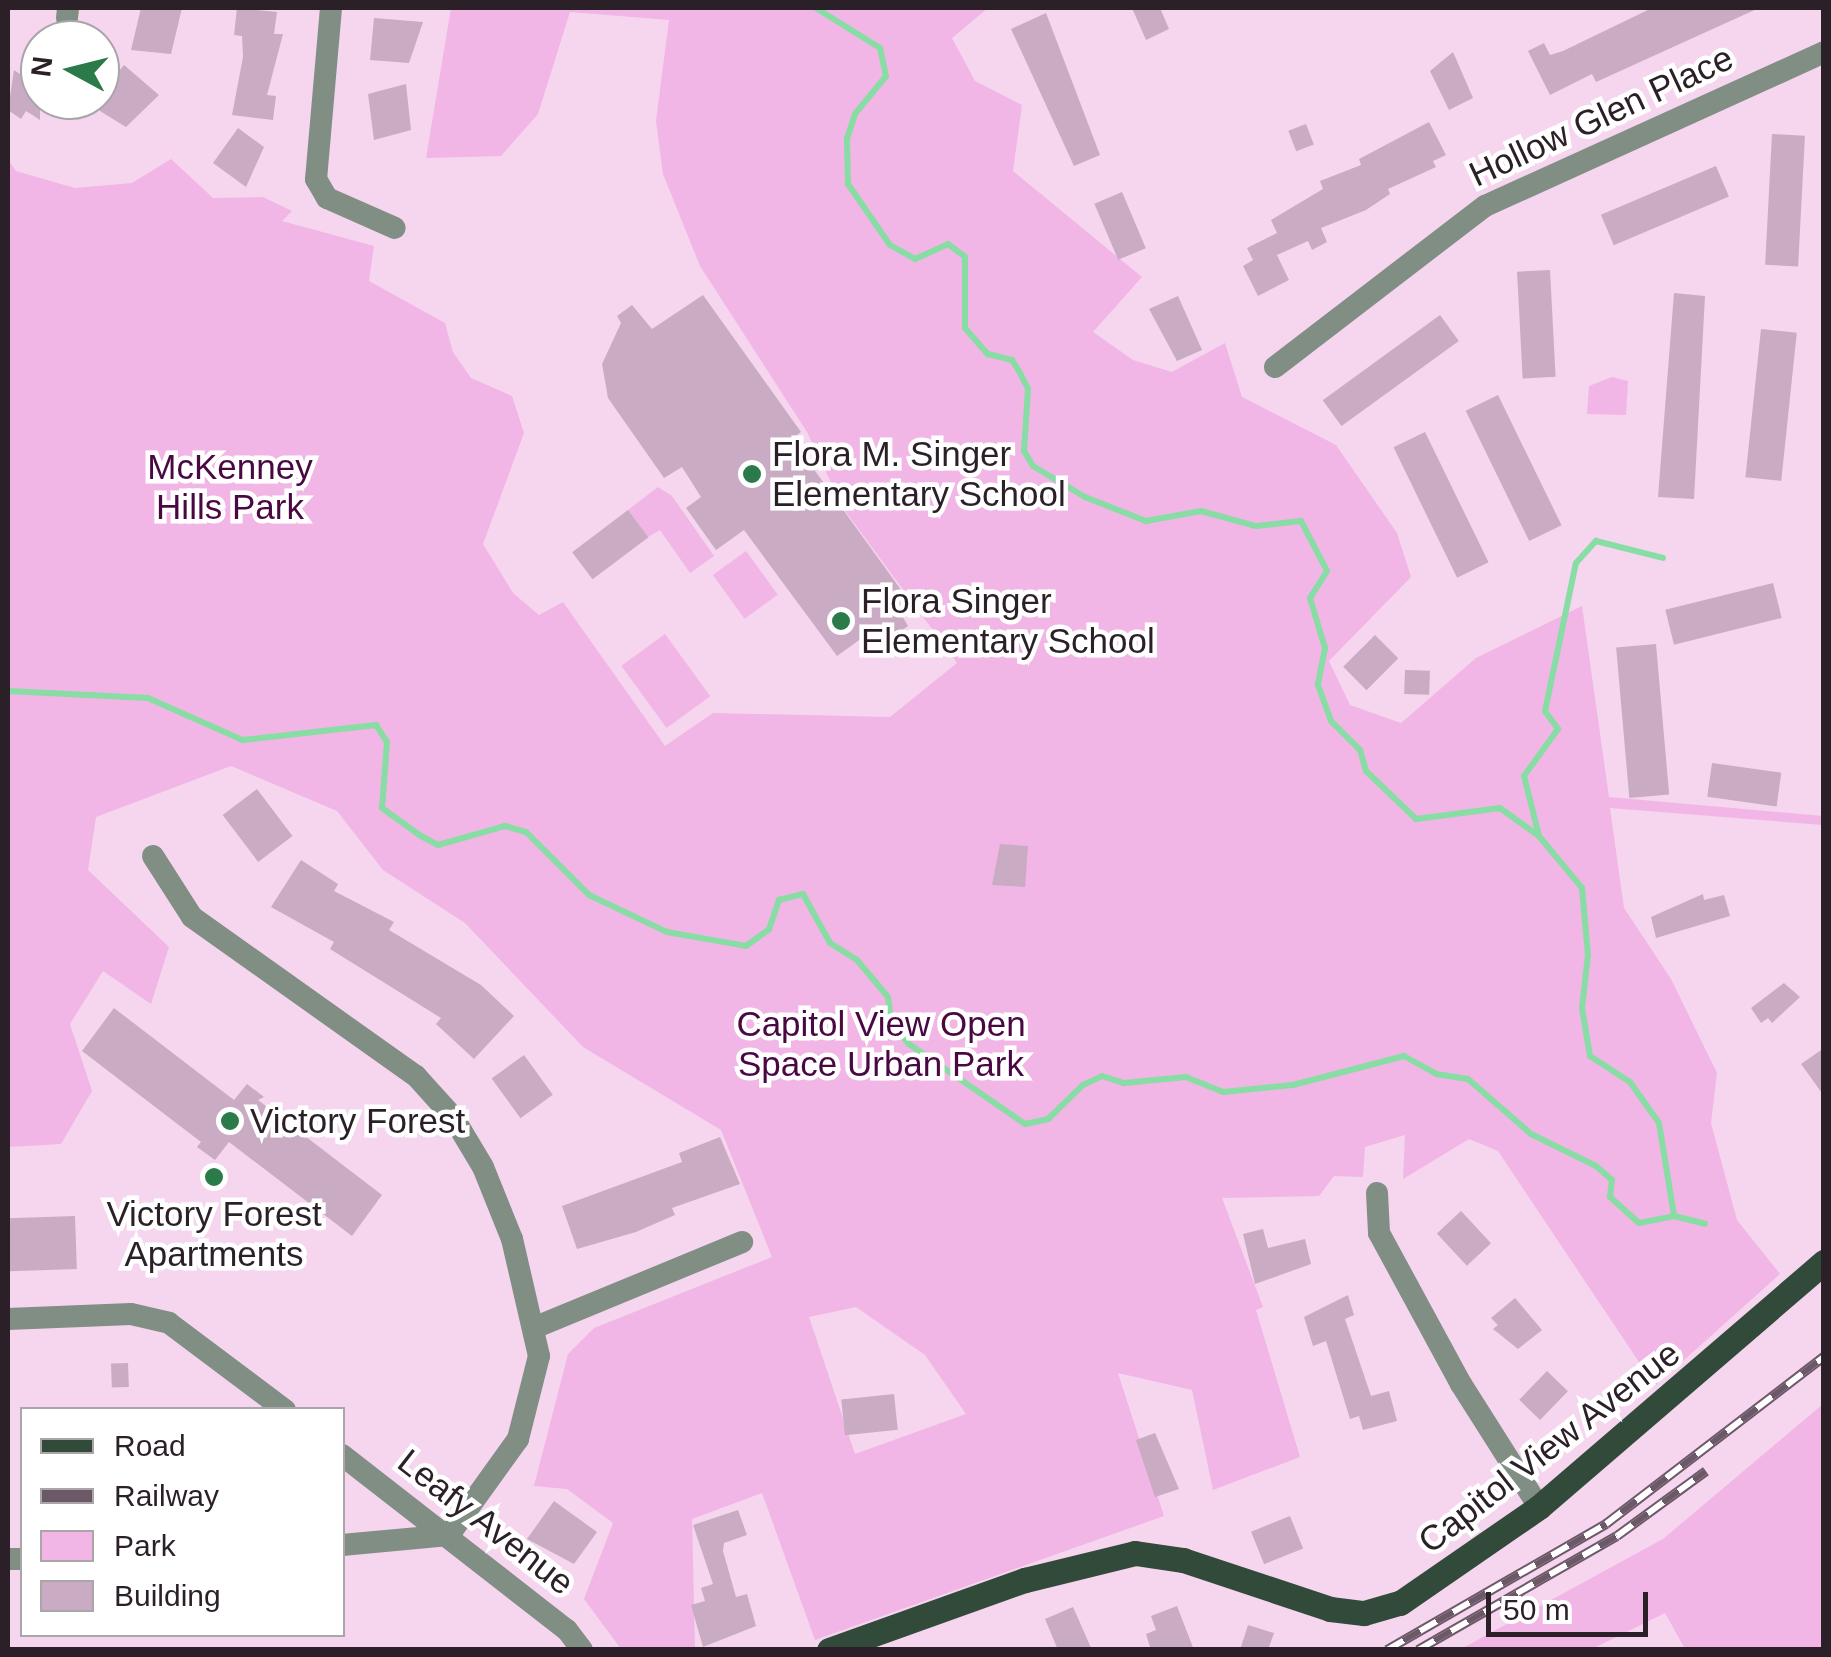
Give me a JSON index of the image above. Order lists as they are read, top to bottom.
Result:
{
  "streets": {
    "main road": ["Capitol View Avenue"],
    "street": ["Hollow Glen Place", "Leafy Avenue"]
  },
  "parks": ["McKenney Hills Park", "Capitol View Open Space Urban Park"],
  "places": [
    "Flora M. Singer Elementary School",
    "Flora Singer Elementary School",
    "Victory Forest",
    "Victory Forest Apartments"
  ],
  "legend": [
    "Road",
    "Railway",
    "Park",
    "Building"
  ],
  "scale_bar": "50 m",
  "north": "left"
}
